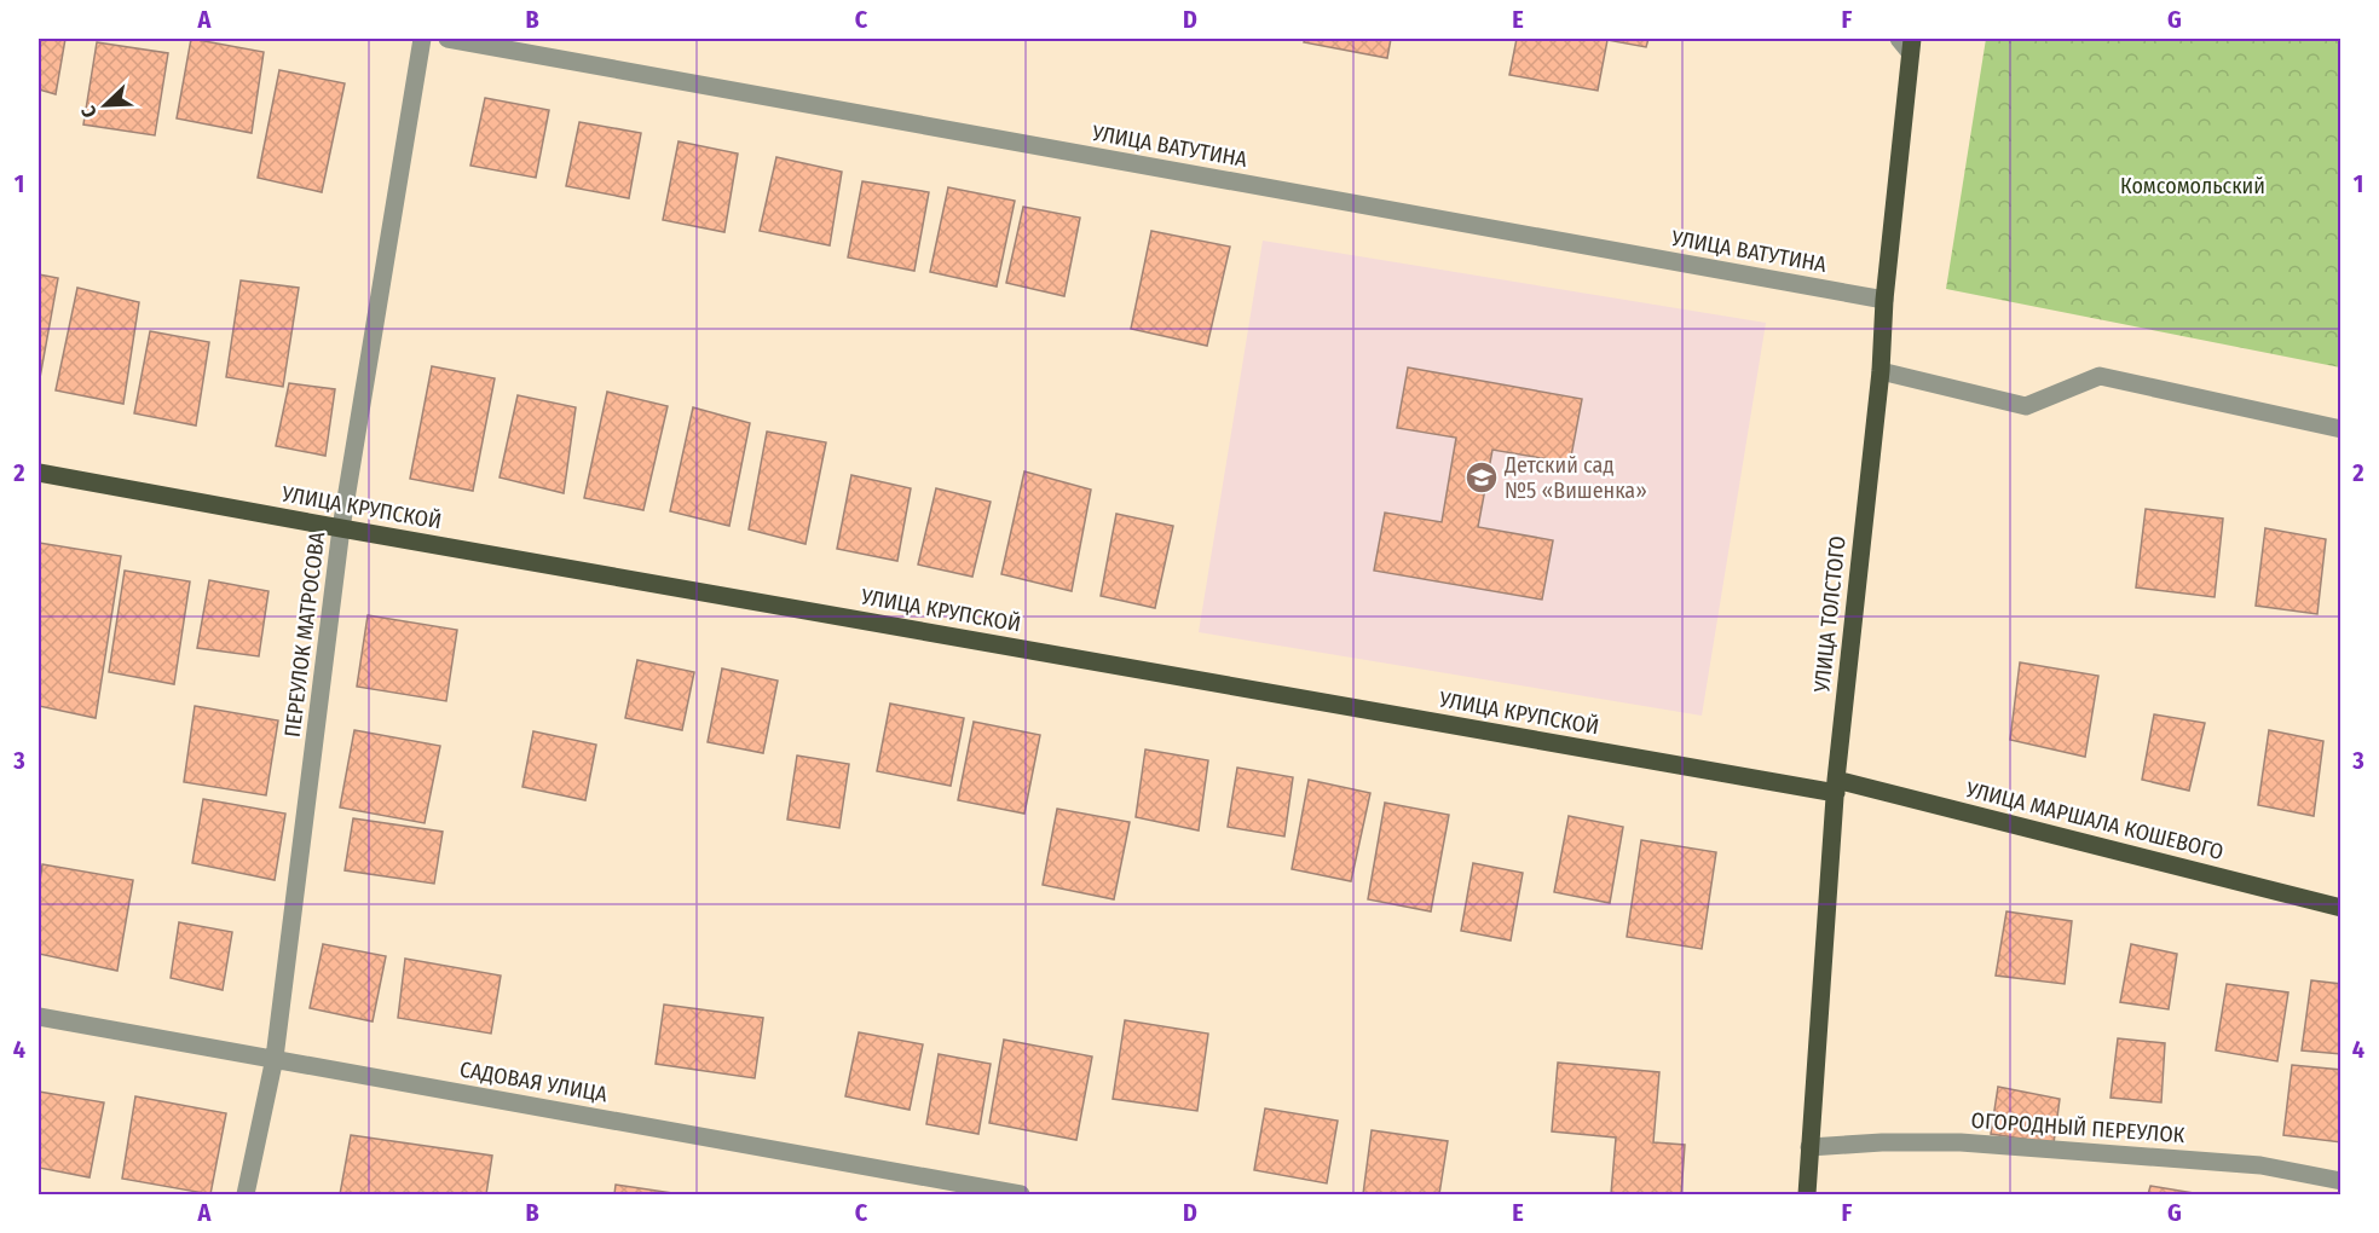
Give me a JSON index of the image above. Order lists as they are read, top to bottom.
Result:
{
  "streets": {
    "main road": ["УЛИЦА КРУПСКОЙ", "УЛИЦА ТОЛСТОГО", "УЛИЦА МАРШАЛА КОШЕВОГО"],
    "street": [
      "УЛИЦА ВАТУТИНА",
      "ПЕРЕУЛОК МАТРОСОВА",
      "САДОВАЯ УЛИЦА",
      "ОГОРОДНЫЙ ПЕРЕУЛОК"
    ]
  },
  "crossings": [
    ["УЛИЦА ВАТУТИНА", "УЛИЦА ТОЛСТОГО"],
    ["УЛИЦА КРУПСКОЙ", "УЛИЦА ТОЛСТОГО"],
    ["УЛИЦА КРУПСКОЙ", "ПЕРЕУЛОК МАТРОСОВА"],
    ["УЛИЦА КРУПСКОЙ", "УЛИЦА МАРШАЛА КОШЕВОГО"],
    ["УЛИЦА ТОЛСТОГО", "УЛИЦА МАРШАЛА КОШЕВОГО"],
    ["УЛИЦА ТОЛСТОГО", "ОГОРОДНЫЙ ПЕРЕУЛОК"],
    ["ПЕРЕУЛОК МАТРОСОВА", "САДОВАЯ УЛИЦА"]
  ],
  "parks": ["Комсомольский"],
  "places": {
    "school or university": ["Детский сад №5 «Вишенка»"]
  },
  "north": "bottom left",
  "grid": {
    "columns": [
      "A",
      "B",
      "C",
      "D",
      "E",
      "F",
      "G"
    ],
    "rows": [
      "1",
      "2",
      "3",
      "4"
    ]
  }
}
